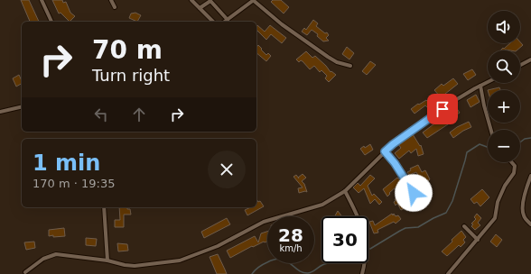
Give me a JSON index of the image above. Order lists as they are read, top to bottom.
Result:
{
  "page": {
    "map_buttons": ["+", "−"],
    "turn": ["70 m", "Turn right"],
    "heading": ["1 min", "170 m · 19:35"],
    "speed": "28 km/h",
    "limit": "30"
  }
}
